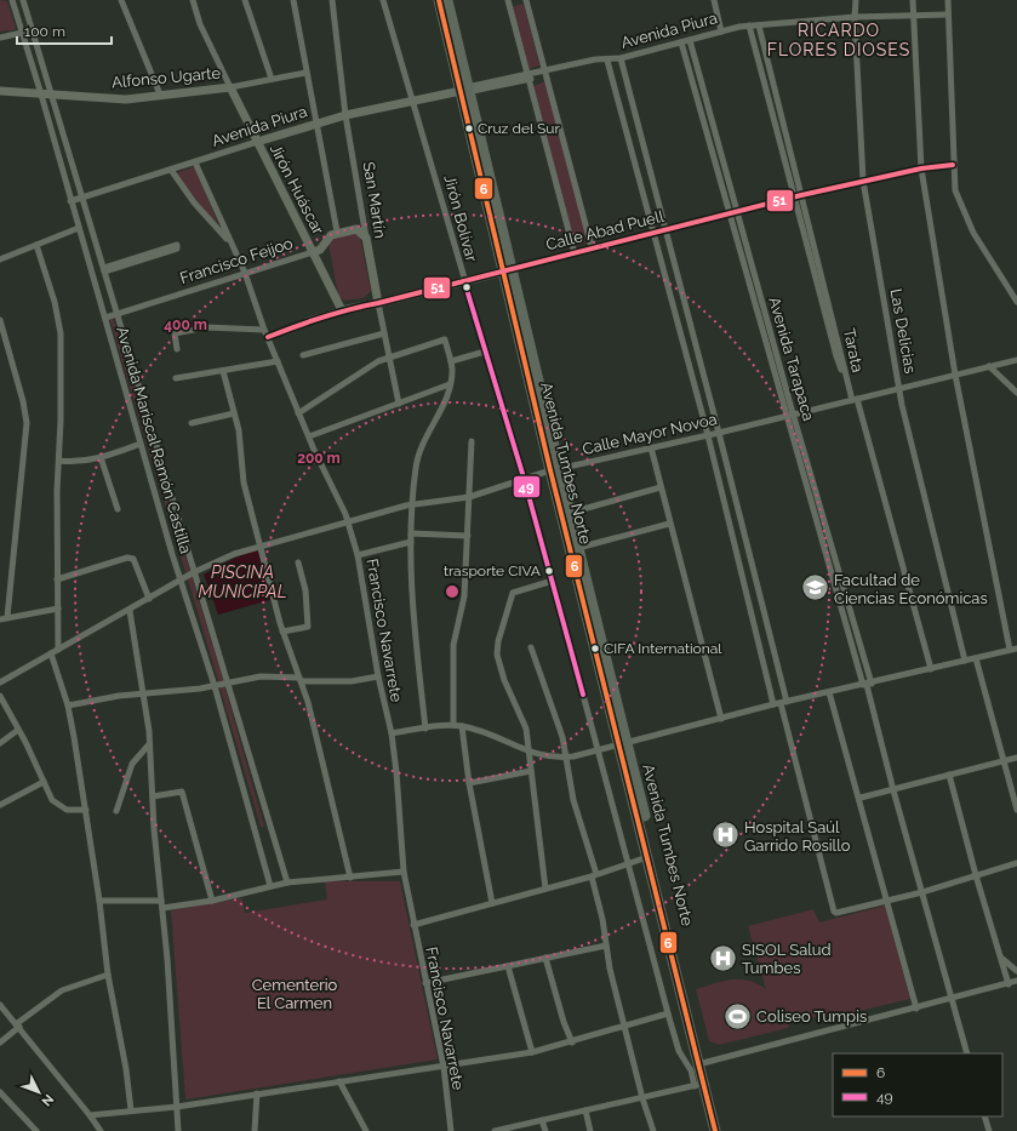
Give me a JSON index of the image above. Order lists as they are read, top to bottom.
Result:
{
  "streets": {
    "highway": ["Avenida Tumbes Norte"],
    "main road": [
      "Avenida Piura",
      "Alfonso Ugarte",
      "Jirón Huáscar",
      "San Martín",
      "Calle Abad Puell",
      "Francisco Feijoo"
    ],
    "street": [
      "Jirón Bolívar",
      "Las Delicias",
      "Tarata",
      "Avenida Tarapaca",
      "Calle Mayor Novoa",
      "Avenida Mariscal Ramón Castilla",
      "Francisco Navarrete"
    ]
  },
  "crossings": [
    ["Avenida Piura", "Jirón Huáscar"],
    ["Avenida Piura", "San Martín"],
    ["Avenida Piura", "Jirón Bolívar"],
    ["Avenida Piura", "Las Delicias"],
    ["Avenida Piura", "Tarata"],
    ["Avenida Piura", "Avenida Tarapaca"],
    ["Avenida Piura", "Avenida Mariscal Ramón Castilla"],
    ["Avenida Piura", "Avenida Tumbes Norte"],
    ["Avenida Piura", "Francisco Navarrete"],
    ["Alfonso Ugarte", "Jirón Huáscar"],
    ["Alfonso Ugarte", "Avenida Mariscal Ramón Castilla"],
    ["Jirón Huáscar", "Calle Abad Puell"],
    ["Jirón Huáscar", "Francisco Feijoo"],
    ["San Martín", "Calle Abad Puell"],
    ["Jirón Bolívar", "Calle Abad Puell"],
    ["Jirón Bolívar", "Calle Mayor Novoa"],
    ["Jirón Bolívar", "Avenida Tumbes Norte"],
    ["Calle Abad Puell", "Las Delicias"],
    ["Calle Abad Puell", "Tarata"],
    ["Calle Abad Puell", "Avenida Tarapaca"],
    ["Calle Abad Puell", "Avenida Tumbes Norte"],
    ["Calle Abad Puell", "Francisco Navarrete"],
    ["Francisco Feijoo", "Avenida Mariscal Ramón Castilla"],
    ["Francisco Feijoo", "Francisco Navarrete"],
    ["Las Delicias", "Calle Mayor Novoa"],
    ["Avenida Tarapaca", "Calle Mayor Novoa"],
    ["Calle Mayor Novoa", "Avenida Mariscal Ramón Castilla"],
    ["Calle Mayor Novoa", "Avenida Tumbes Norte"],
    ["Calle Mayor Novoa", "Francisco Navarrete"]
  ],
  "districts": ["RICARDO FLORES DIOSES"],
  "water": ["PISCINA MUNICIPAL"],
  "parks": ["Cementerio El Carmen"],
  "places": {
    "other": ["Cruz del Sur", "trasporte CIVA", "CIFA International"],
    "school or university": ["Facultad de Ciencias Económicas"],
    "hospital": ["Hospital Saúl Garrido Rosillo", "SISOL Salud Tumbes"],
    "sports": ["Coliseo Tumpis"]
  },
  "lines": ["transit line 6", "transit line 51", "transit line 49"],
  "legend": ["6", "49"],
  "scale_bar": "100 m",
  "north": "bottom right",
  "rings": ["400 m", "200 m"]
}
